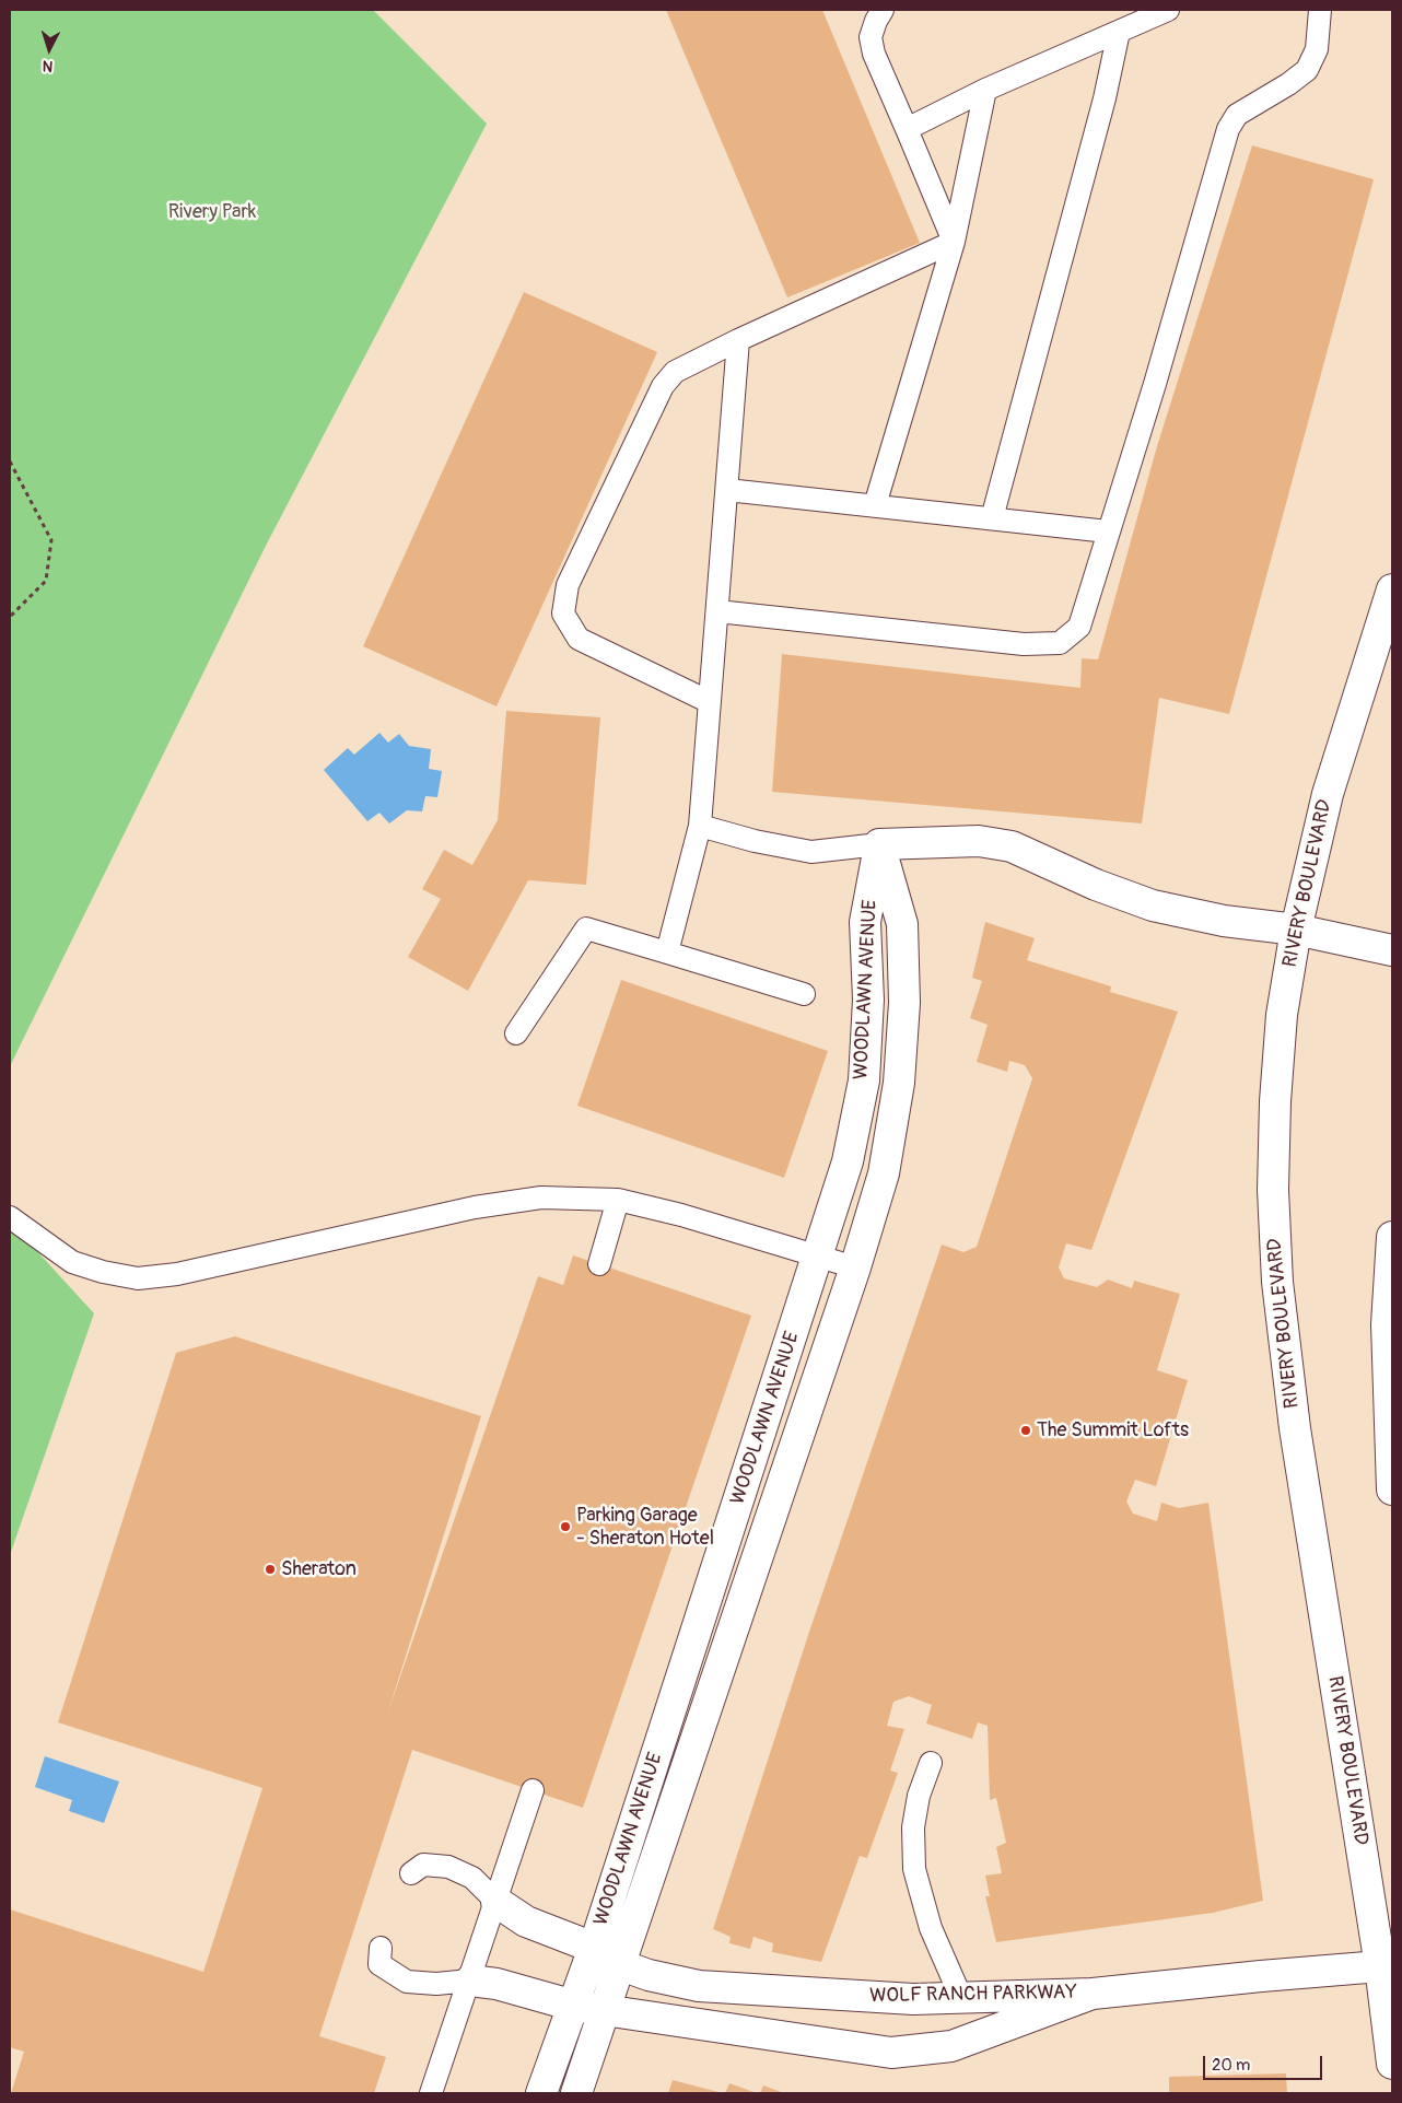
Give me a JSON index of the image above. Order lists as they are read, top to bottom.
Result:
{
  "streets": {
    "street": ["RIVERY BOULEVARD", "WOODLAWN AVENUE", "WOLF RANCH PARKWAY"]
  },
  "crossings": [
    ["WOODLAWN AVENUE", "WOLF RANCH PARKWAY"]
  ],
  "parks": ["Rivery Park"],
  "places": ["The Summit Lofts", "Parking Garage - Sheraton Hotel", "Sheraton"],
  "scale_bar": "20 m",
  "north": "bottom"
}
